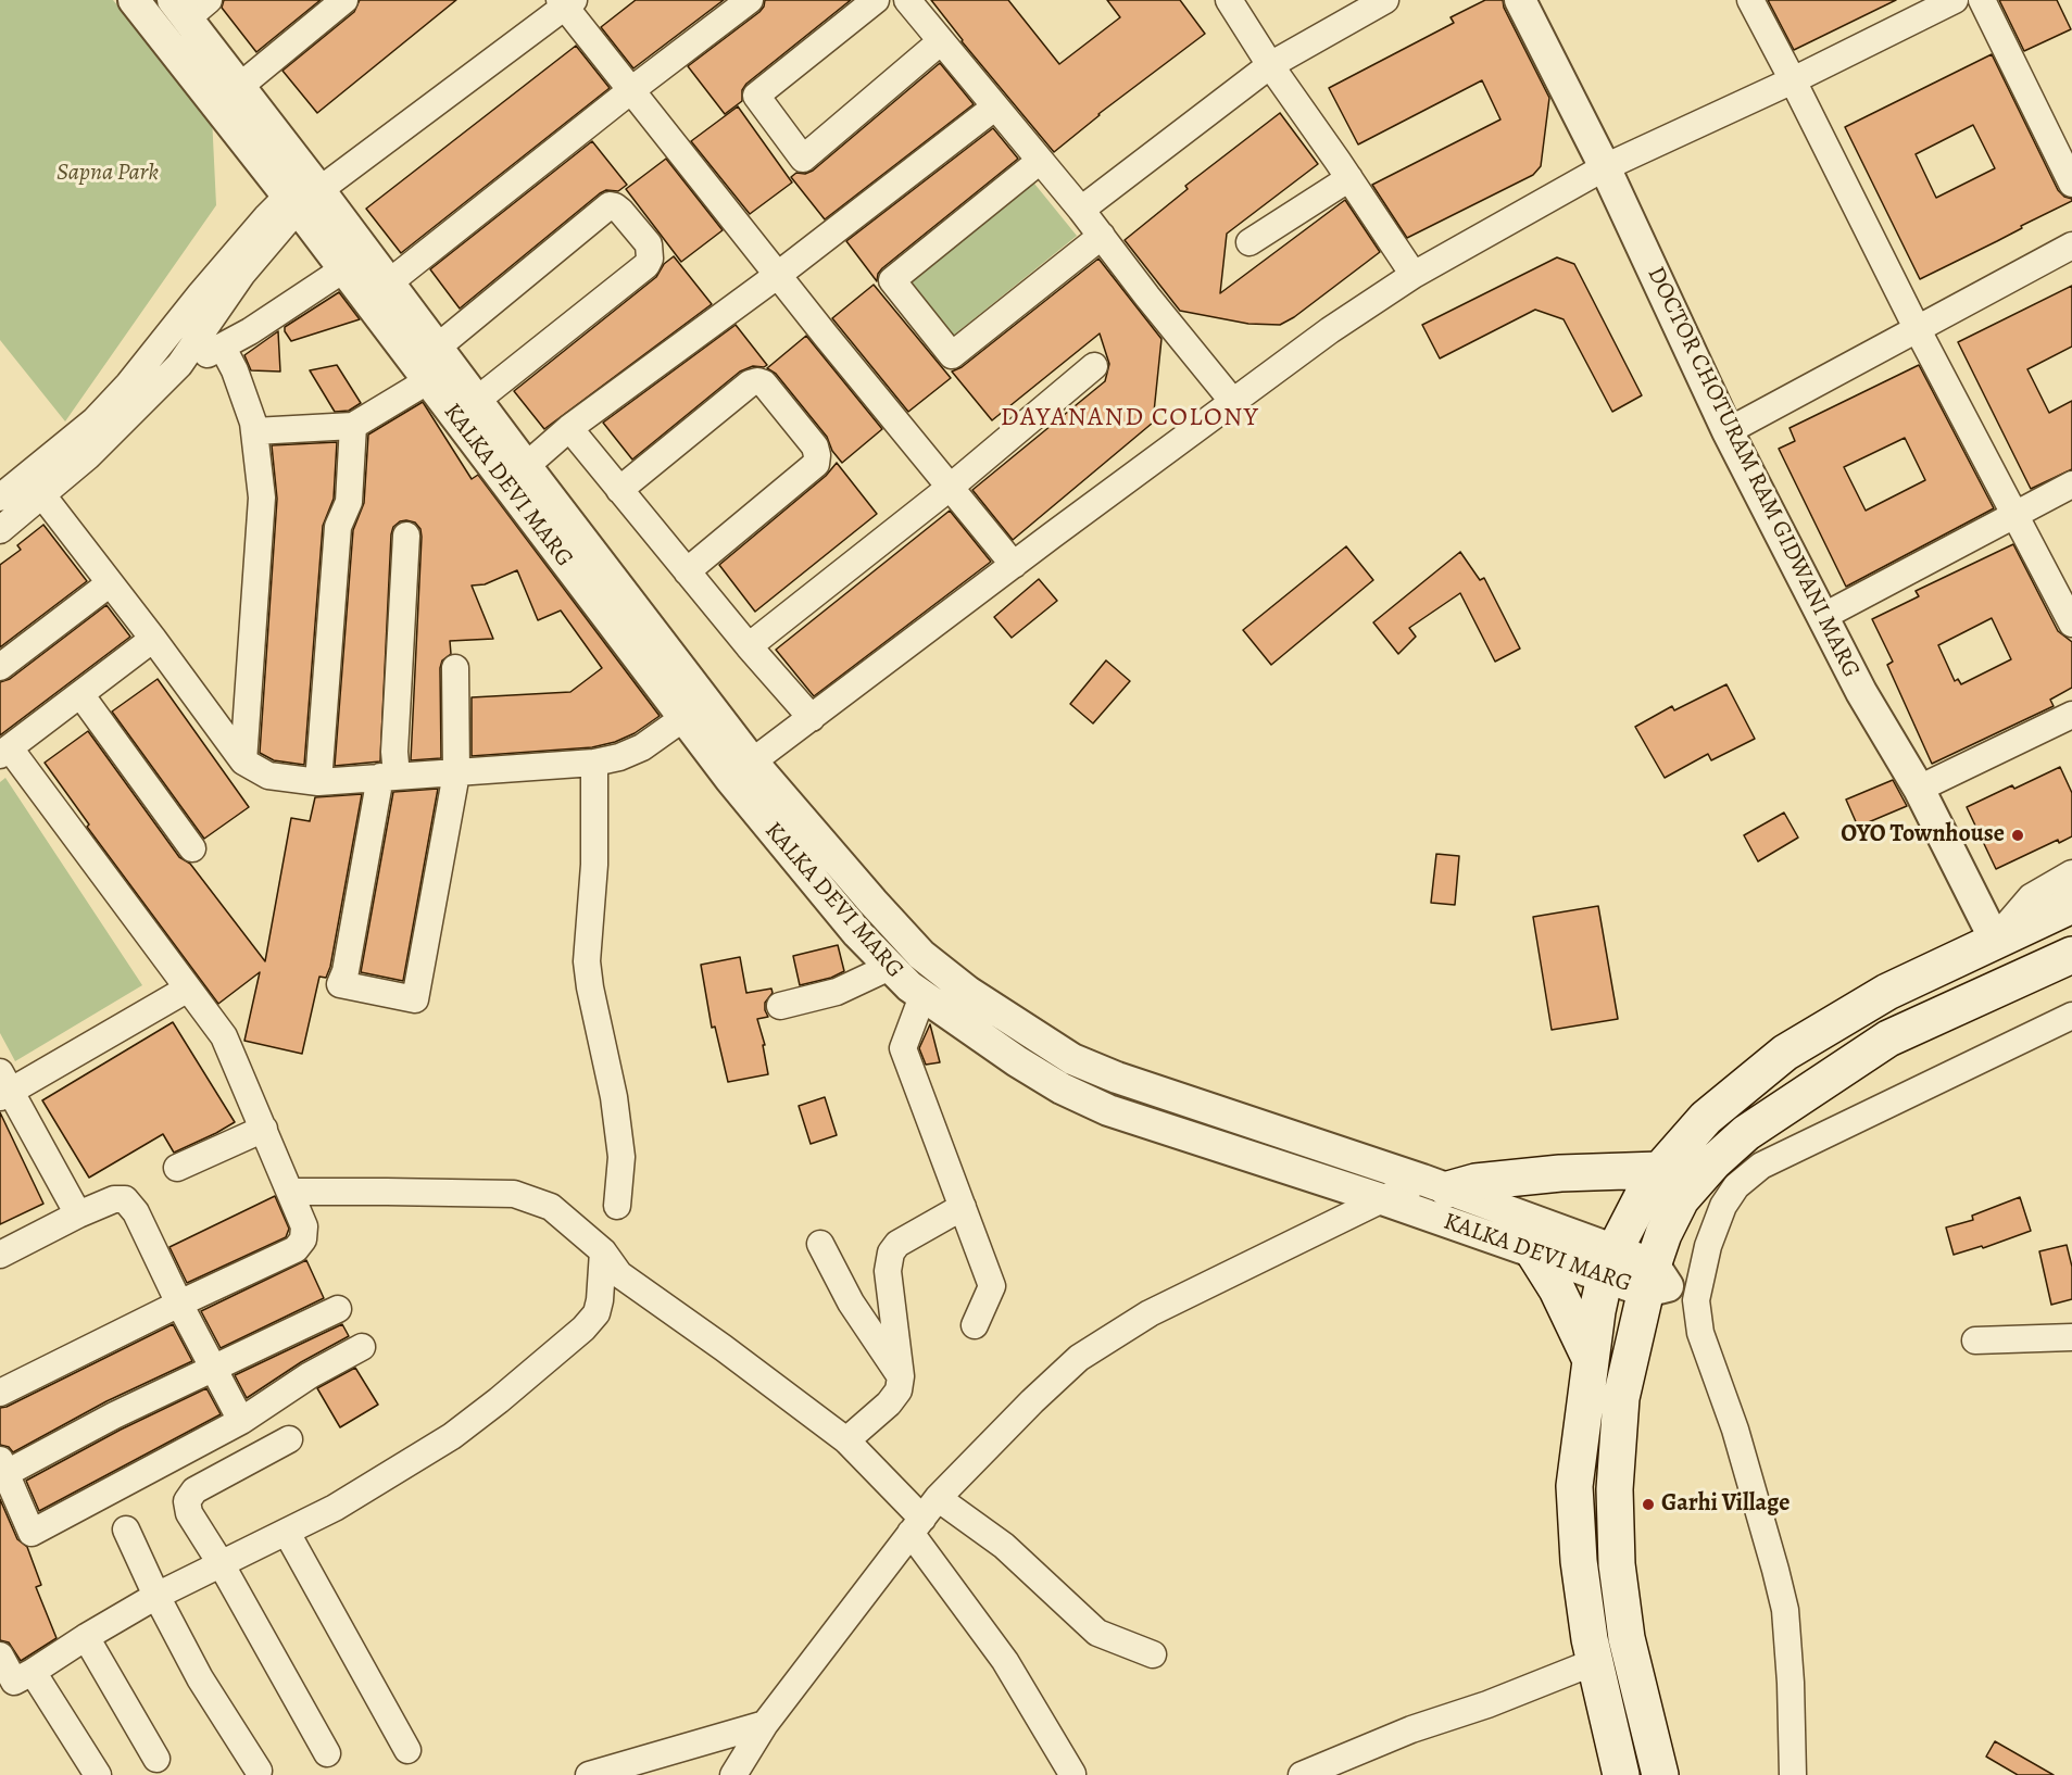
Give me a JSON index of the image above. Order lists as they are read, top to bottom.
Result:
{
  "streets": {
    "street": ["DOCTOR CHOTURAM RAM GIDWANI MARG", "KALKA DEVI MARG"]
  },
  "districts": ["DAYANAND COLONY"],
  "parks": ["Sapna Park"],
  "places": ["OYO Townhouse", "Garhi Village"]
}
